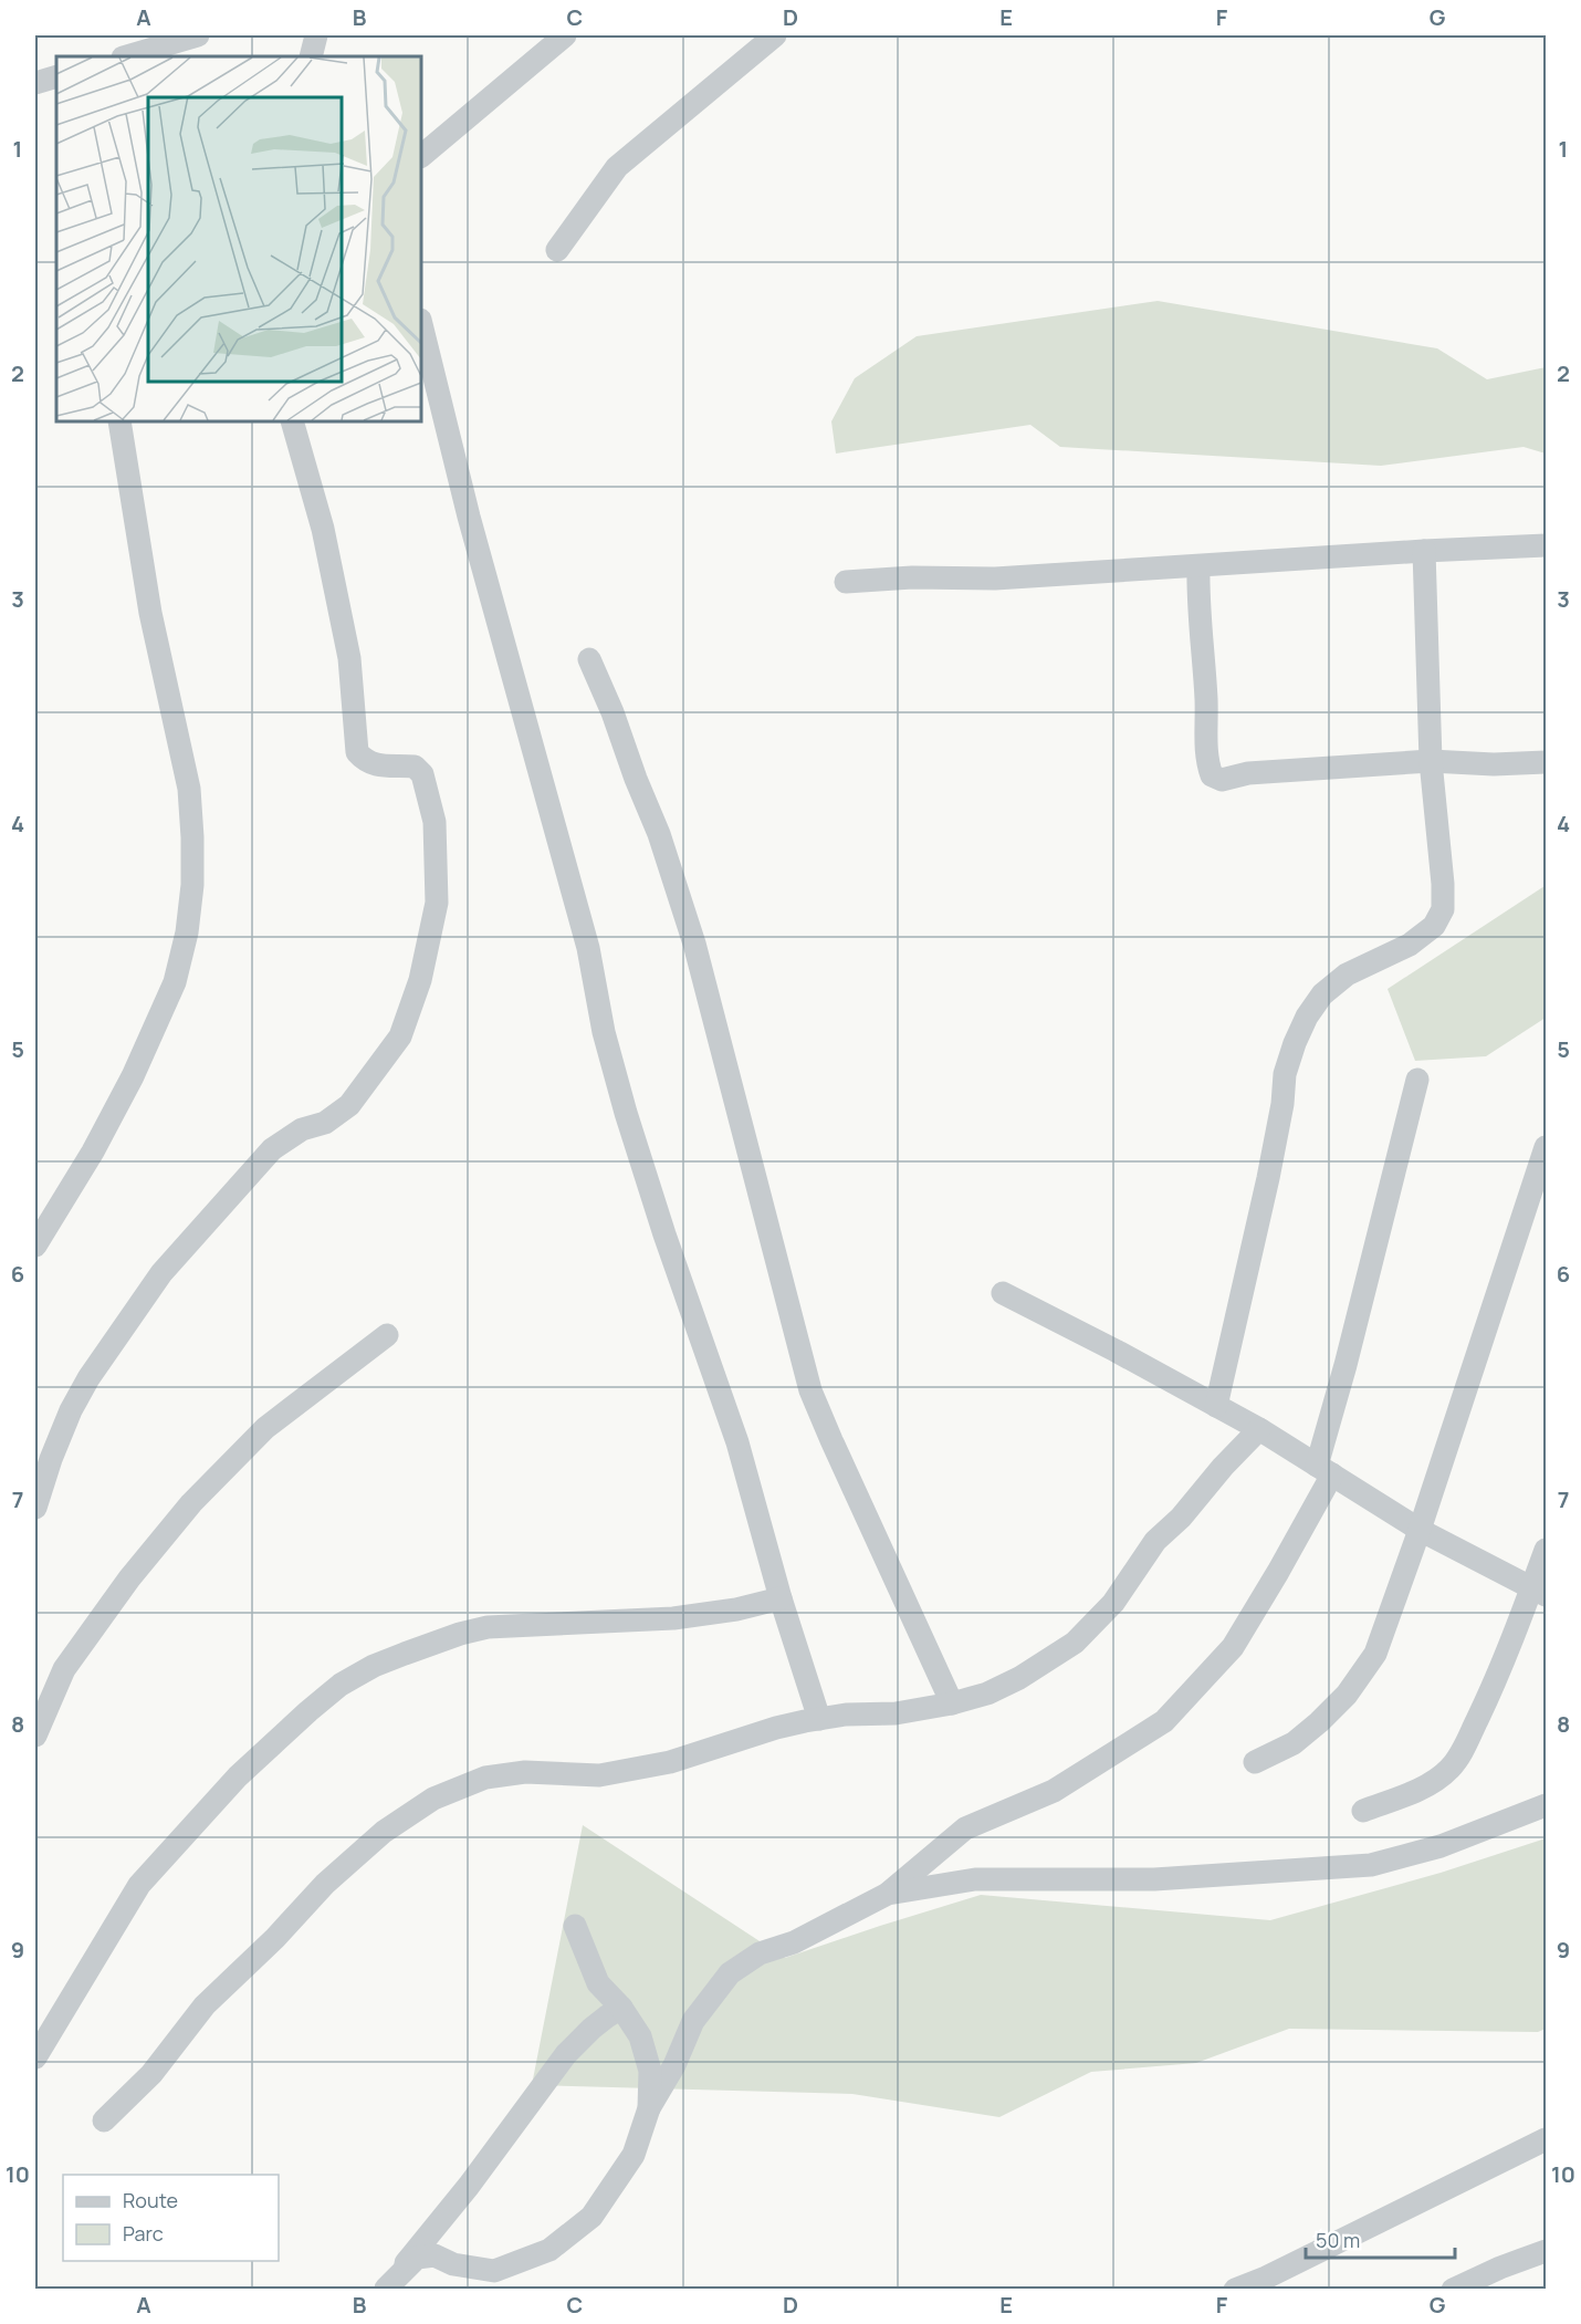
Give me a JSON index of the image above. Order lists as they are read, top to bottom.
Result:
{
  "legend": ["Route", "Parc"],
  "scale_bar": "50 m",
  "grid": {
    "columns": [
      "A",
      "B",
      "C",
      "D",
      "E",
      "F",
      "G"
    ],
    "rows": [
      "1",
      "2",
      "3",
      "4",
      "5",
      "6",
      "7",
      "8",
      "9",
      "10"
    ]
  }
}
